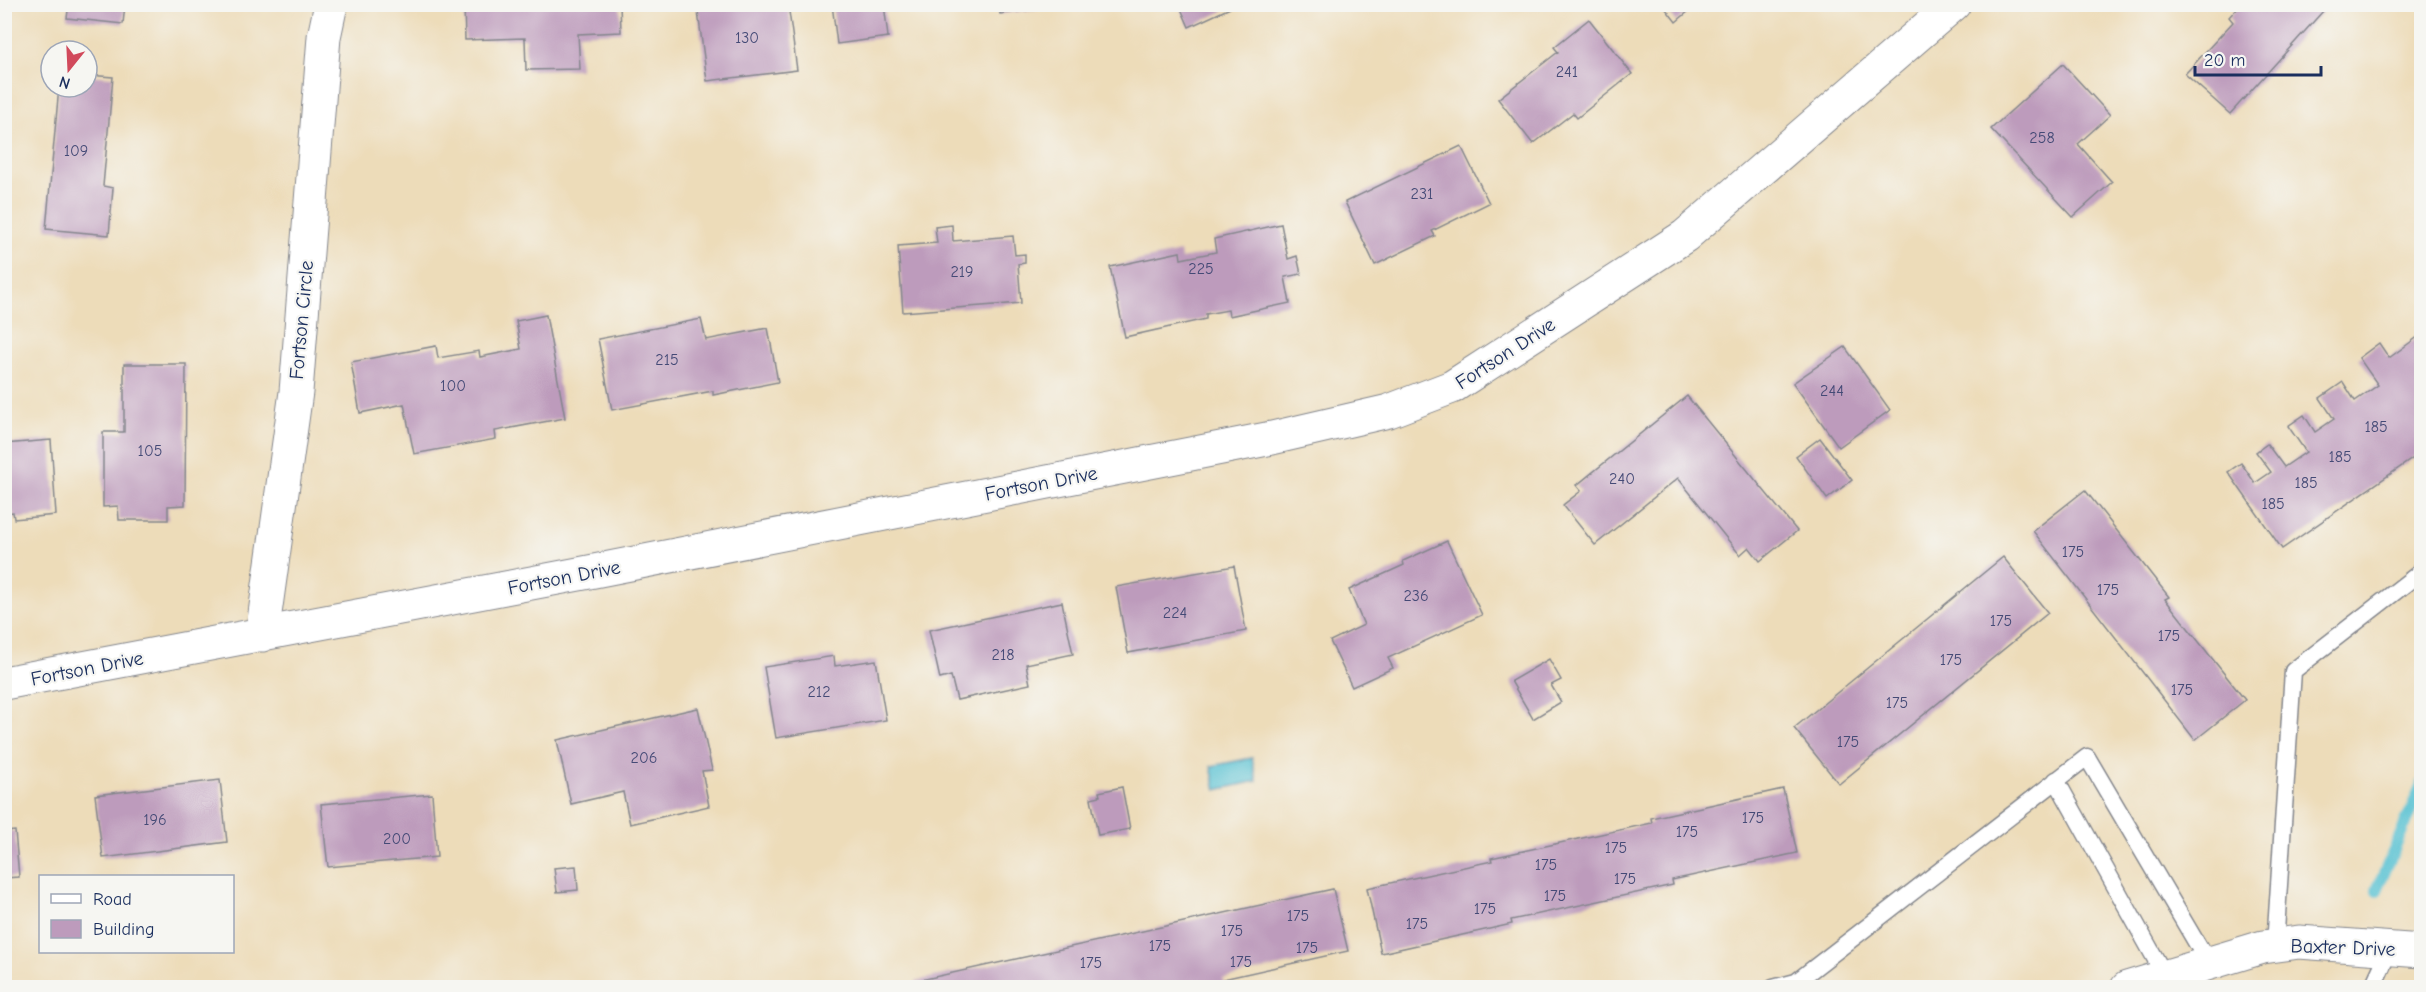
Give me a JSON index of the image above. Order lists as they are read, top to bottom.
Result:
{
  "streets": {
    "street": ["Fortson Circle", "Fortson Drive", "Baxter Drive"]
  },
  "crossings": [
    ["Fortson Circle", "Fortson Drive"]
  ],
  "house_numbers": [
    "130",
    "241",
    "258",
    "109",
    "231",
    "225",
    "219",
    "215",
    "100",
    "244",
    "185",
    "105",
    "185",
    "240",
    "185",
    "185",
    "175",
    "175",
    "236",
    "224",
    "175",
    "175",
    "218",
    "175",
    "175",
    "212",
    "175",
    "175",
    "206",
    "175",
    "196",
    "175",
    "200",
    "175",
    "175",
    "175",
    "175",
    "175",
    "175",
    "175",
    "175",
    "175",
    "175",
    "175",
    "175"
  ],
  "legend": ["Road", "Building"],
  "scale_bar": "20 m",
  "north": "bottom"
}
